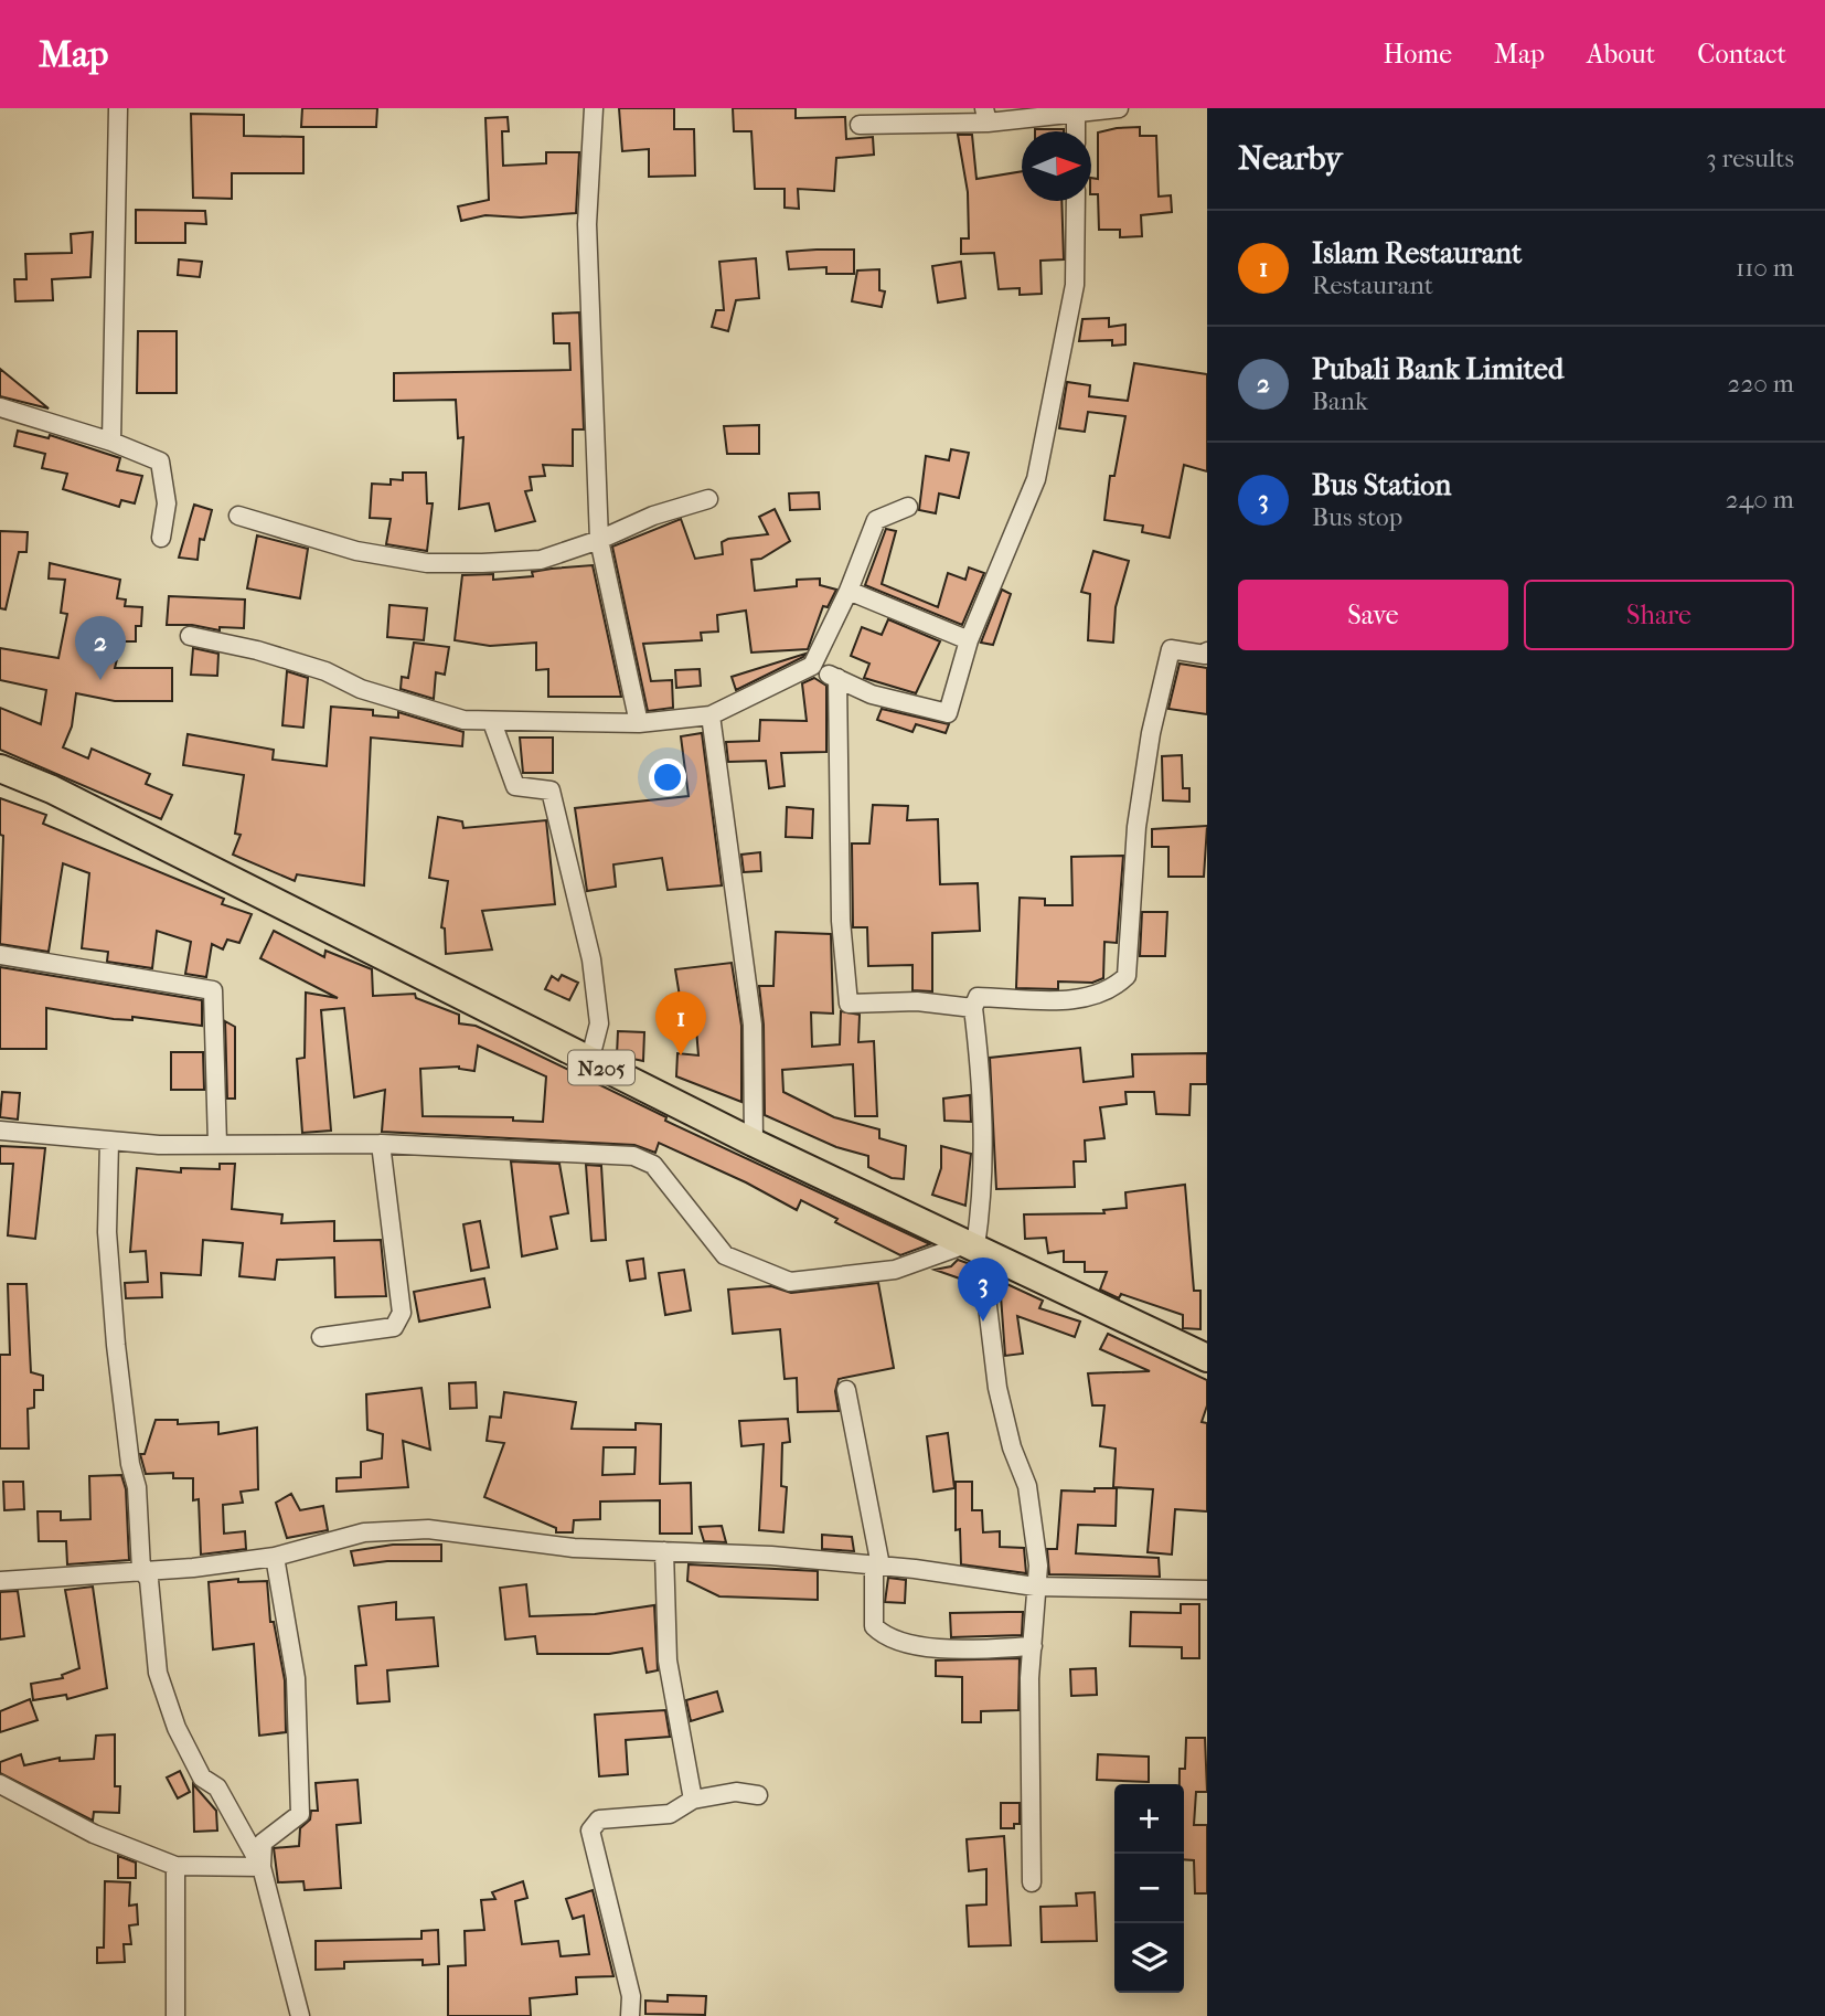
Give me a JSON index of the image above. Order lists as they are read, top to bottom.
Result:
{
  "streets": {
    "highway": ["N205"]
  },
  "north": "right",
  "page": {
    "header": "Map",
    "nav": [
      "Home",
      "Map",
      "About",
      "Contact"
    ],
    "heading": ["Nearby", "3 results"],
    "list": [
      {
        "mark": "1",
        "name": "Islam Restaurant",
        "note": "Restaurant",
        "value": "110 m"
      },
      {
        "mark": "2",
        "name": "Pubali Bank Limited",
        "note": "Bank",
        "value": "220 m"
      },
      {
        "mark": "3",
        "name": "Bus Station",
        "note": "Bus stop",
        "value": "240 m"
      }
    ],
    "buttons": ["Save", "Share"],
    "pins": ["2", "1", "3"],
    "map_buttons": ["+", "−"]
  }
}
